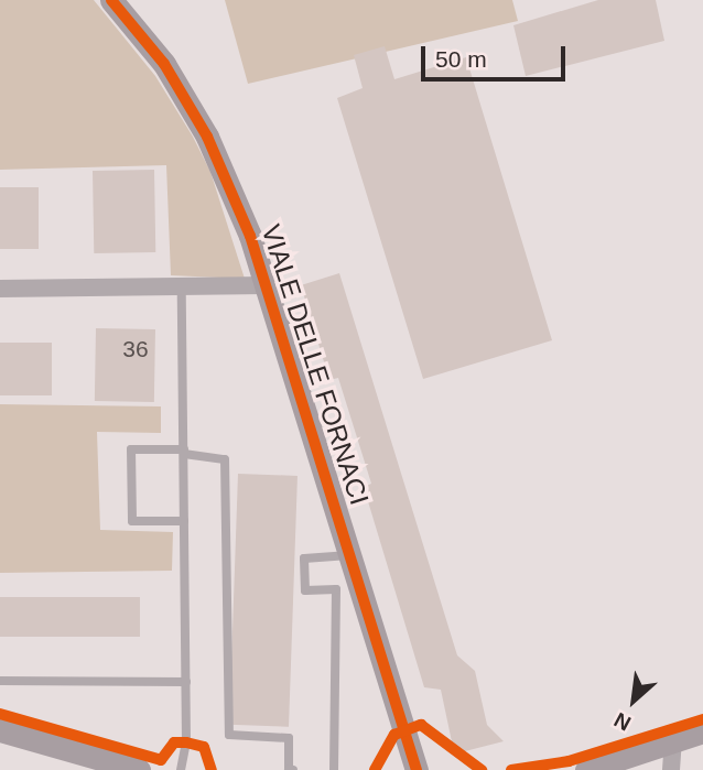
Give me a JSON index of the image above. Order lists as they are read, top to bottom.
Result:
{
  "streets": {
    "street": ["VIALE DELLE FORNACI"]
  },
  "house_numbers": ["36"],
  "scale_bar": "50 m",
  "north": "bottom left"
}
